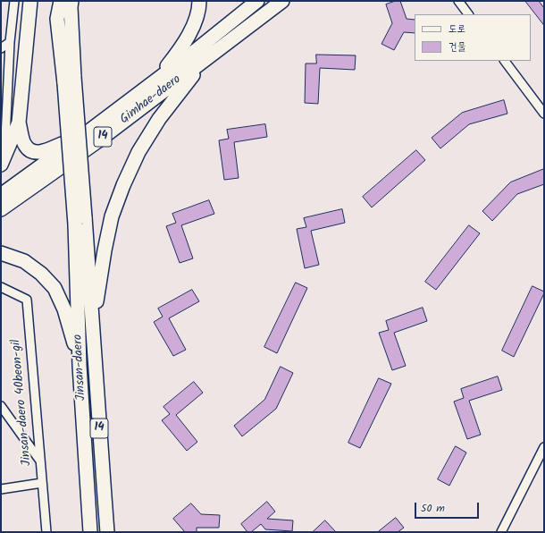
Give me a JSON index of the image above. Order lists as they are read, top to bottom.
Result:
{
  "streets": {
    "main road": ["Gimhae-daero", "14", "Jinsan-daero"],
    "street": ["Jinsan-daero 40beon-gil"]
  },
  "legend": ["도로", "건물"],
  "scale_bar": "50 m"
}
